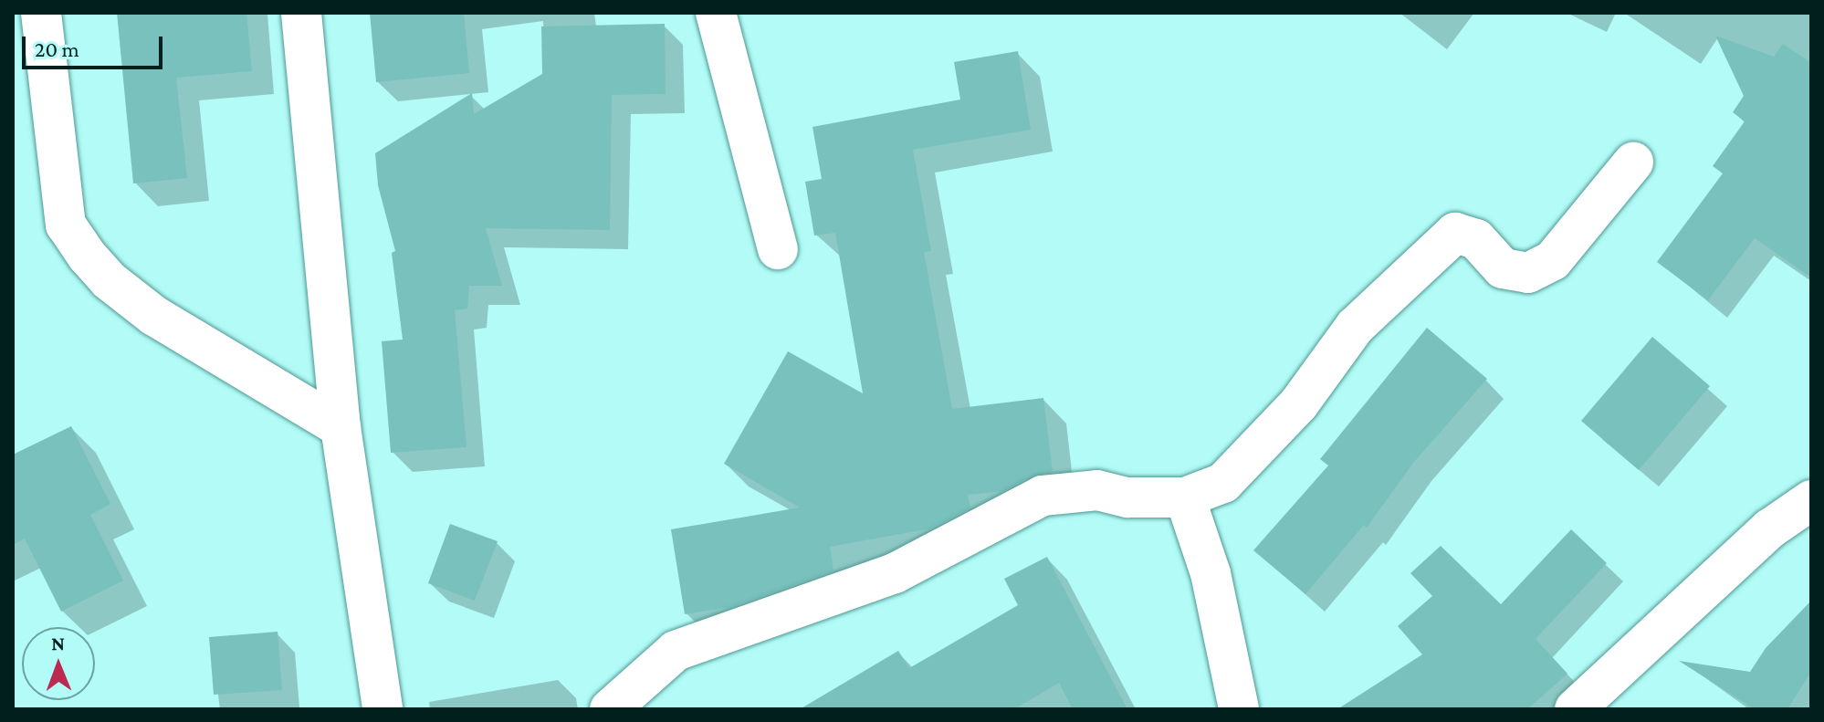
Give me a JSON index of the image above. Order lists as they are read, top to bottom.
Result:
{
  "scale_bar": "20 m",
  "north": "top"
}
